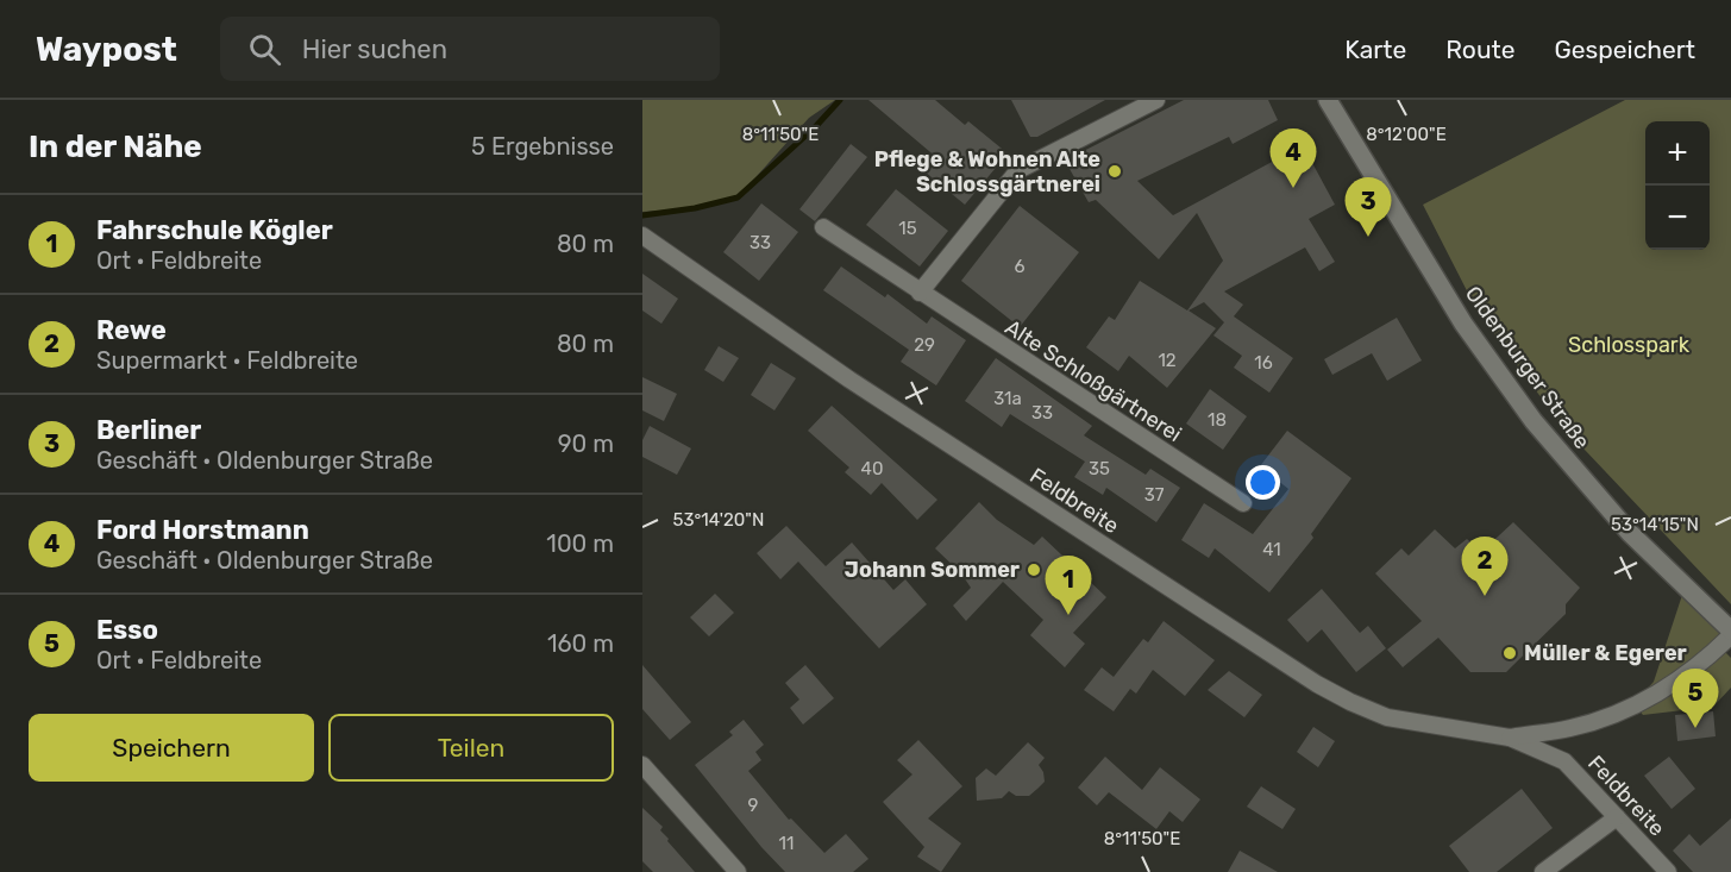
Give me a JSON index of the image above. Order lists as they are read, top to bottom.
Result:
{
  "streets": {
    "street": ["Oldenburger Straße", "Alte Schloßgärtnerei", "Feldbreite"]
  },
  "crossings": [
    ["Oldenburger Straße", "Feldbreite"]
  ],
  "parks": ["Schlosspark"],
  "places": ["Pflege & Wohnen Alte Schlossgärtnerei", "Johann Sommer", "Müller & Egerer"],
  "house_numbers": [
    "15",
    "33",
    "6",
    "29",
    "12",
    "16",
    "31a",
    "33",
    "18",
    "40",
    "35",
    "37",
    "41",
    "9",
    "11"
  ],
  "page": {
    "header": "Waypost",
    "search": "Hier suchen",
    "nav": ["Karte", "Route", "Gespeichert"],
    "heading": ["In der Nähe", "5 Ergebnisse"],
    "map_buttons": ["+", "−"],
    "pins": [
      "4",
      "3",
      "2",
      "1",
      "5"
    ],
    "list": [
      {
        "mark": "1",
        "name": "Fahrschule Kögler",
        "note": "Ort · Feldbreite",
        "value": "80 m"
      },
      {
        "mark": "2",
        "name": "Rewe",
        "note": "Supermarkt · Feldbreite",
        "value": "80 m"
      },
      {
        "mark": "3",
        "name": "Berliner",
        "note": "Geschäft · Oldenburger Straße",
        "value": "90 m"
      },
      {
        "mark": "4",
        "name": "Ford Horstmann",
        "note": "Geschäft · Oldenburger Straße",
        "value": "100 m"
      },
      {
        "mark": "5",
        "name": "Esso",
        "note": "Ort · Feldbreite",
        "value": "160 m"
      }
    ],
    "buttons": ["Speichern", "Teilen"]
  },
  "coordinates": [
    "8°11'50\"E",
    "8°12'00\"E",
    "53°14'20\"N",
    "53°14'15\"N"
  ]
}
